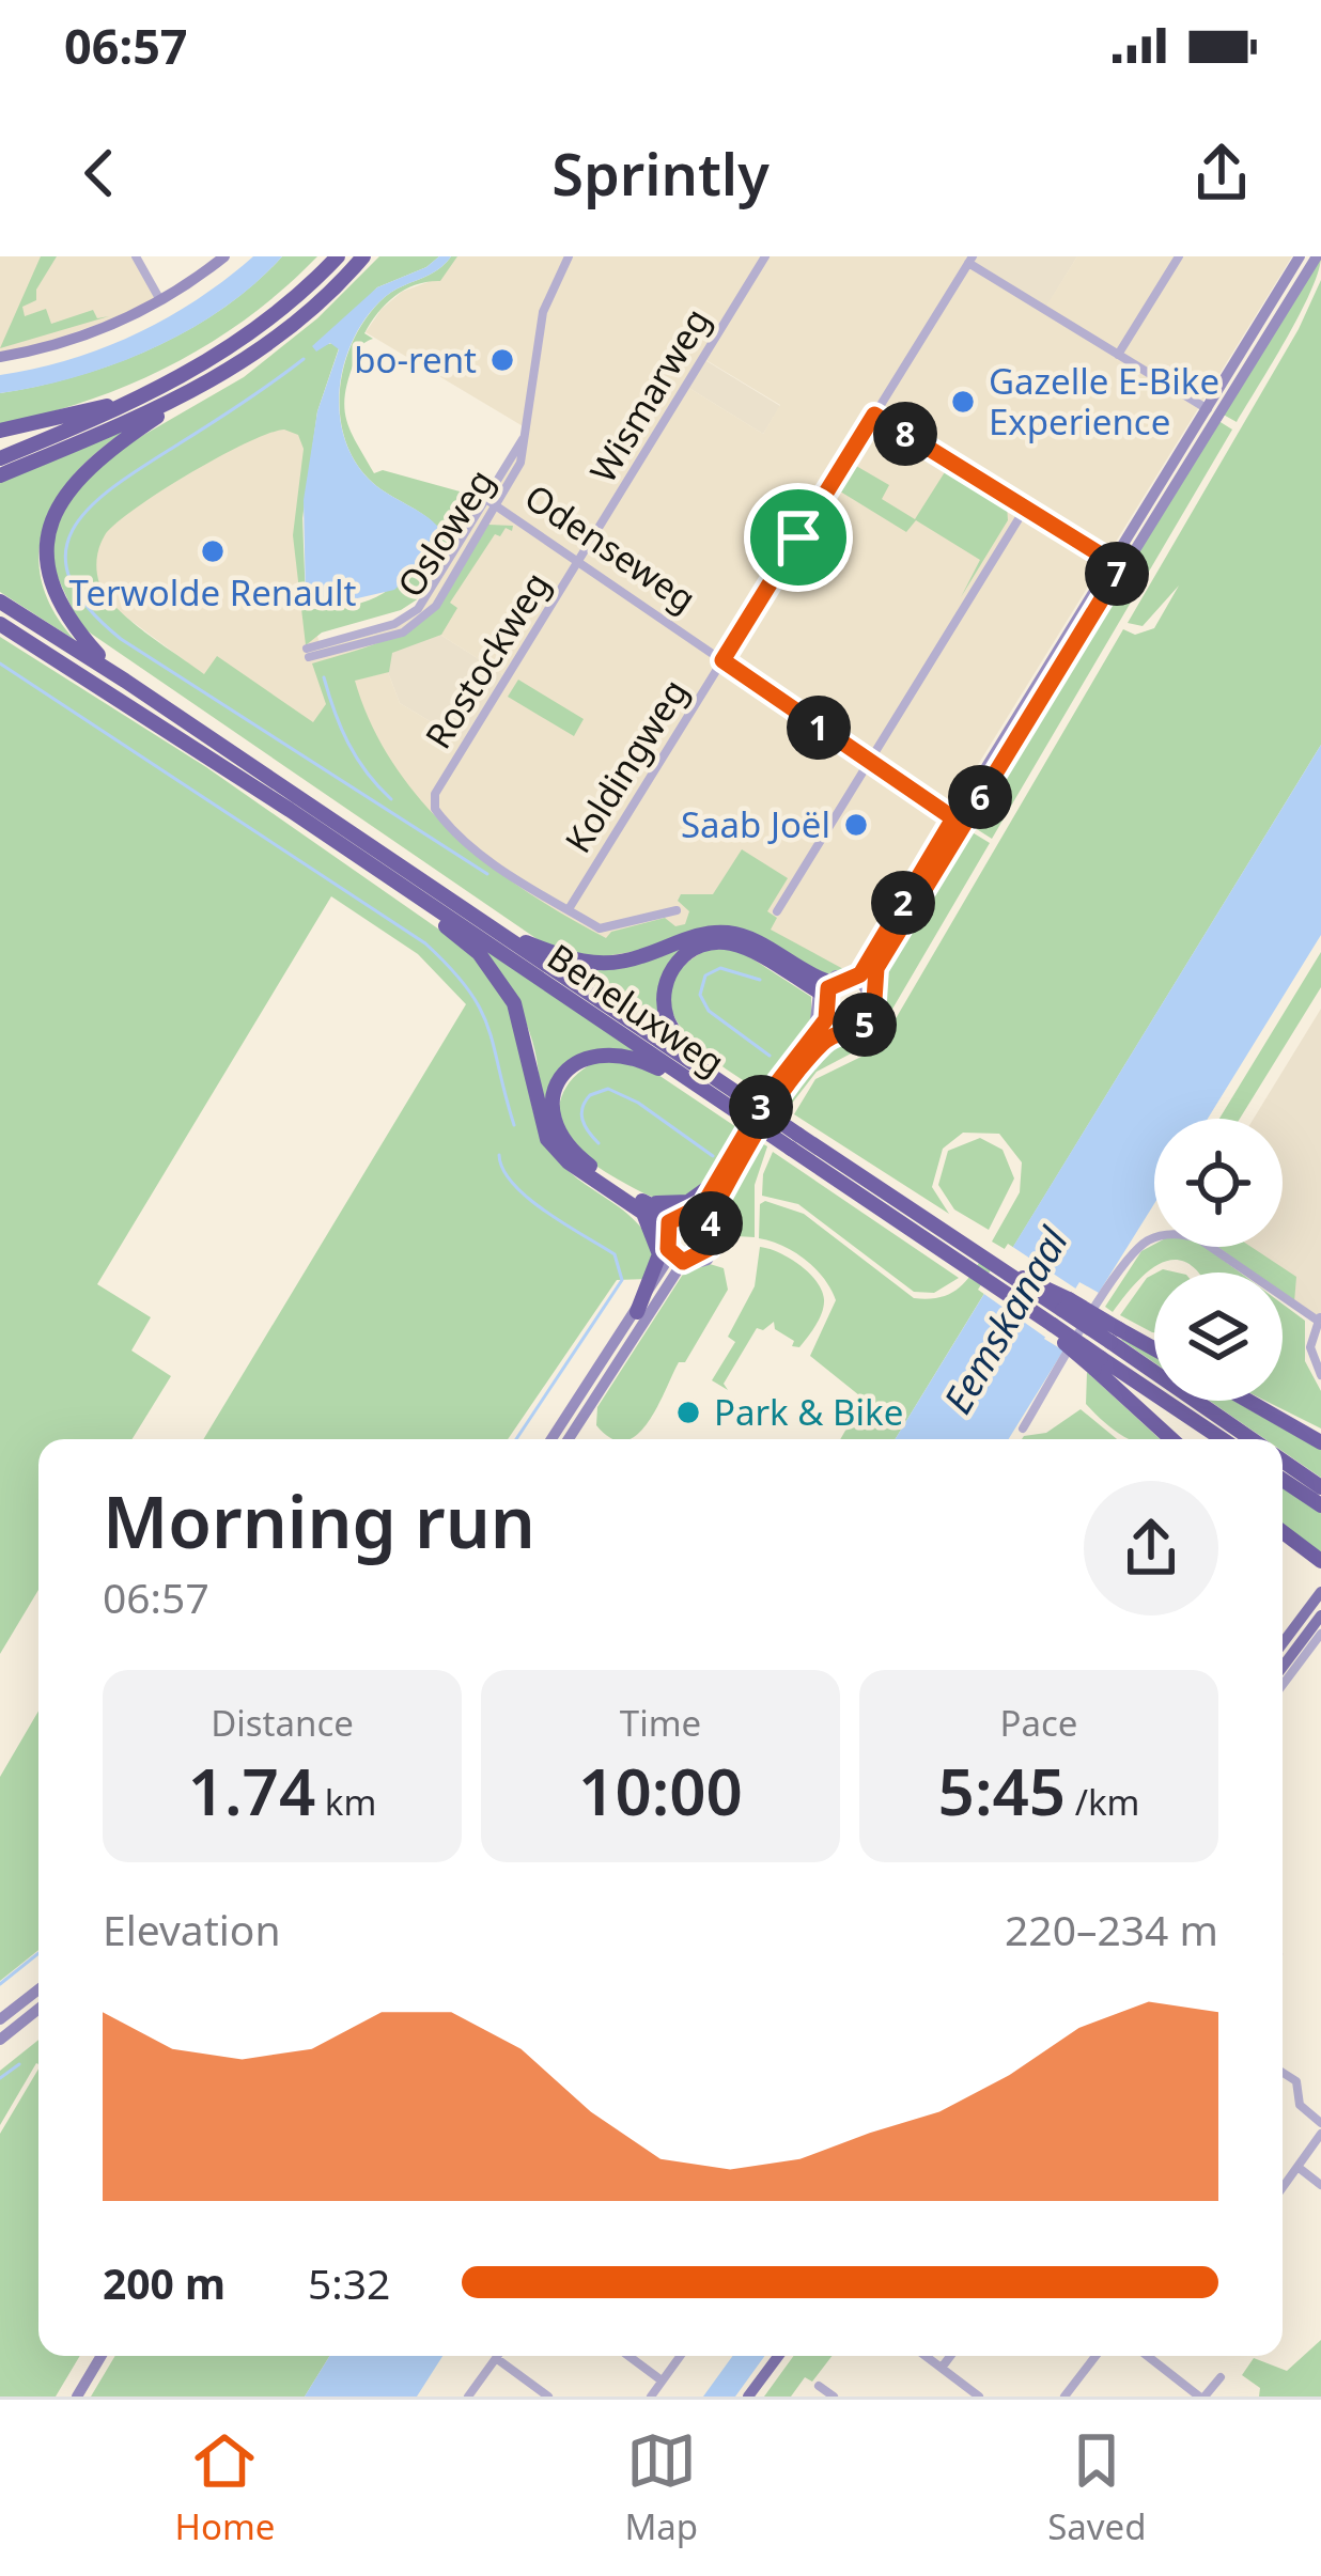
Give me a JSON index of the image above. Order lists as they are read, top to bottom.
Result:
{
  "streets": {
    "highway": ["Beneluxweg"],
    "street": [
      "Wismarweg",
      "Osloweg",
      "Odenseweg",
      "Rostockweg",
      "Koldingweg"
    ]
  },
  "crossings": [
    ["Wismarweg", "Odenseweg"],
    ["Wismarweg", "Rostockweg"],
    ["Osloweg", "Odenseweg"],
    ["Odenseweg", "Rostockweg"],
    ["Odenseweg", "Koldingweg"],
    ["Rostockweg", "Koldingweg"]
  ],
  "water": ["Eemskanaal"],
  "places": [
    "bo-rent",
    "Gazelle E-Bike Experience",
    "Terwolde Renault",
    "Saab Joël",
    "Park & Bike"
  ],
  "page": {
    "status": "06:57",
    "header": "Sprintly",
    "pins": [
      "8",
      "7",
      "1",
      "6",
      "2",
      "5",
      "3",
      "4"
    ],
    "heading": ["Morning run", "06:57"],
    "stats": [
      ["Distance", "1.74 km"],
      ["Time", "10:00"],
      ["Pace", "5:45 /km"]
    ],
    "chart": ["Elevation", "220–234 m"],
    "list": [
      {
        "name": "200 m",
        "note": "5:32"
      }
    ],
    "tabs": ["Home", "Map", "Saved"]
  }
}
